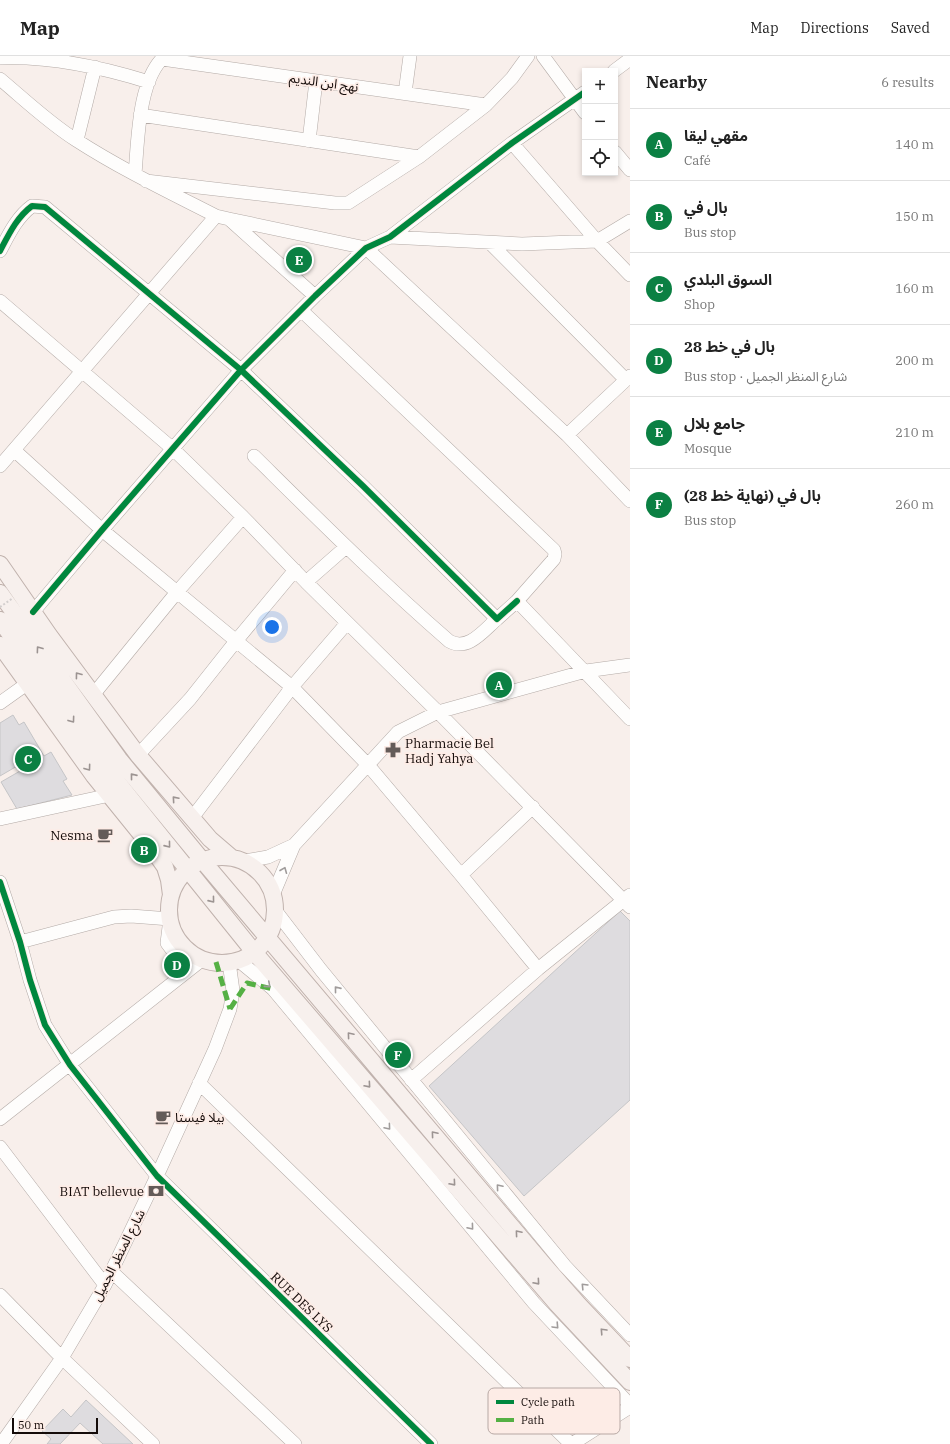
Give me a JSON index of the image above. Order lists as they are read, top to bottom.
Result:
{
  "streets": {
    "street": ["نهج ابن النديم", "شارع المنظر الجميل", "RUE DES LYS"]
  },
  "crossings": [
    ["شارع المنظر الجميل", "RUE DES LYS"]
  ],
  "places": {
    "pharmacy": ["Pharmacie Bel Hadj Yahya"],
    "cafe": ["Nesma", "بيلا فيستا"],
    "bank": ["BIAT bellevue"]
  },
  "legend": ["Cycle path", "Path"],
  "scale_bar": "50 m",
  "page": {
    "header": "Map",
    "nav": ["Map", "Directions", "Saved"],
    "heading": ["Nearby", "6 results"],
    "map_buttons": ["+", "−"],
    "list": [
      {
        "mark": "A",
        "name": "مقهي ليقا",
        "note": "Café",
        "value": "140 m"
      },
      {
        "mark": "B",
        "name": "بال في",
        "note": "Bus stop",
        "value": "150 m"
      },
      {
        "mark": "C",
        "name": "السوق البلدي",
        "note": "Shop",
        "value": "160 m"
      },
      {
        "mark": "D",
        "name": "بال في خط 28",
        "note": "Bus stop · شارع المنظر الجميل",
        "value": "200 m"
      },
      {
        "mark": "E",
        "name": "جامع بلال",
        "note": "Mosque",
        "value": "210 m"
      },
      {
        "mark": "F",
        "name": "بال في (نهاية خط 28)",
        "note": "Bus stop",
        "value": "260 m"
      }
    ],
    "pins": [
      "E",
      "A",
      "C",
      "B",
      "D",
      "F"
    ],
    "scale": "50 m"
  }
}
